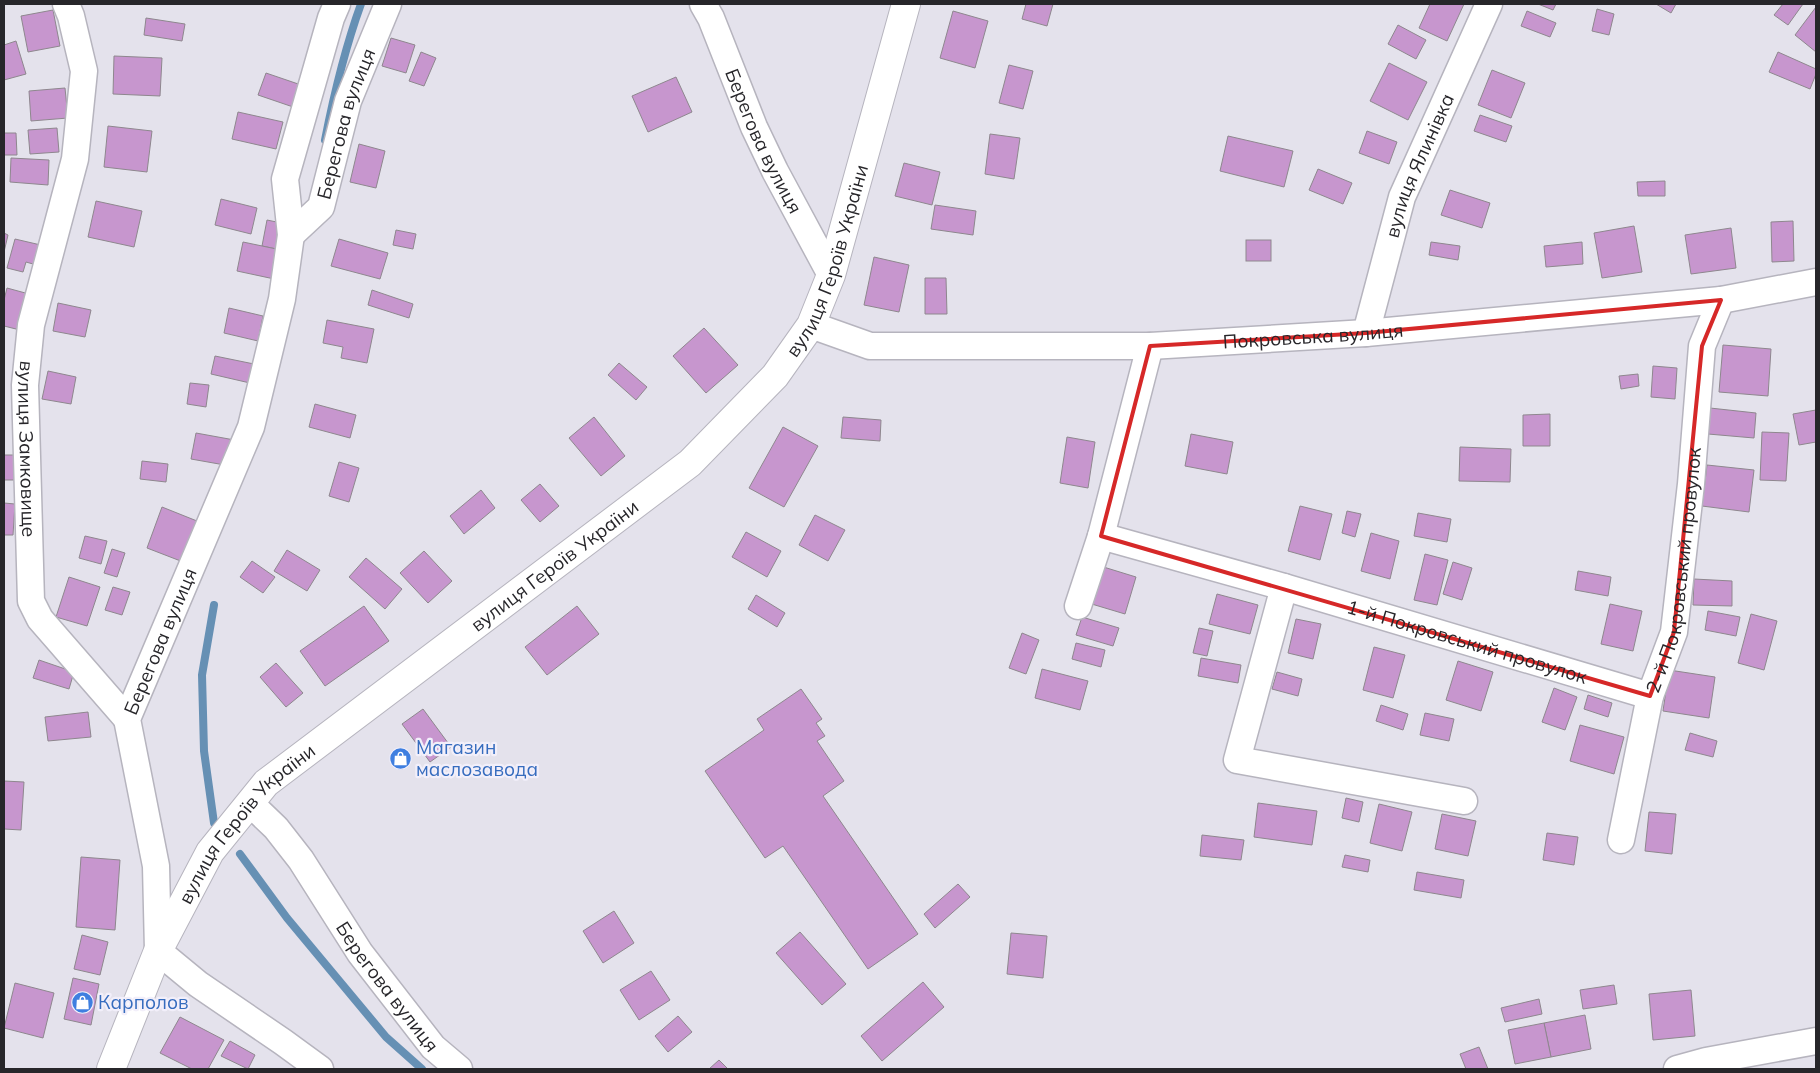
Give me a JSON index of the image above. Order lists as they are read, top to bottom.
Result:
{
  "streets": {
    "main road": ["вулиця Героїв України"],
    "street": [
      "Берегова вулиця",
      "вулиця Ялинівка",
      "Покровська вулиця",
      "вулиця Замковище",
      "2-й Покровський провулок",
      "1-й Покровський провулок"
    ]
  },
  "crossings": [
    ["Берегова вулиця", "вулиця Героїв України"],
    ["Берегова вулиця", "вулиця Замковище"],
    ["вулиця Ялинівка", "Покровська вулиця"],
    ["вулиця Героїв України", "Покровська вулиця"],
    ["Покровська вулиця", "2-й Покровський провулок"],
    ["2-й Покровський провулок", "1-й Покровський провулок"]
  ],
  "places": {
    "shop": ["Магазин маслозавода", "Карполов"]
  }
}
